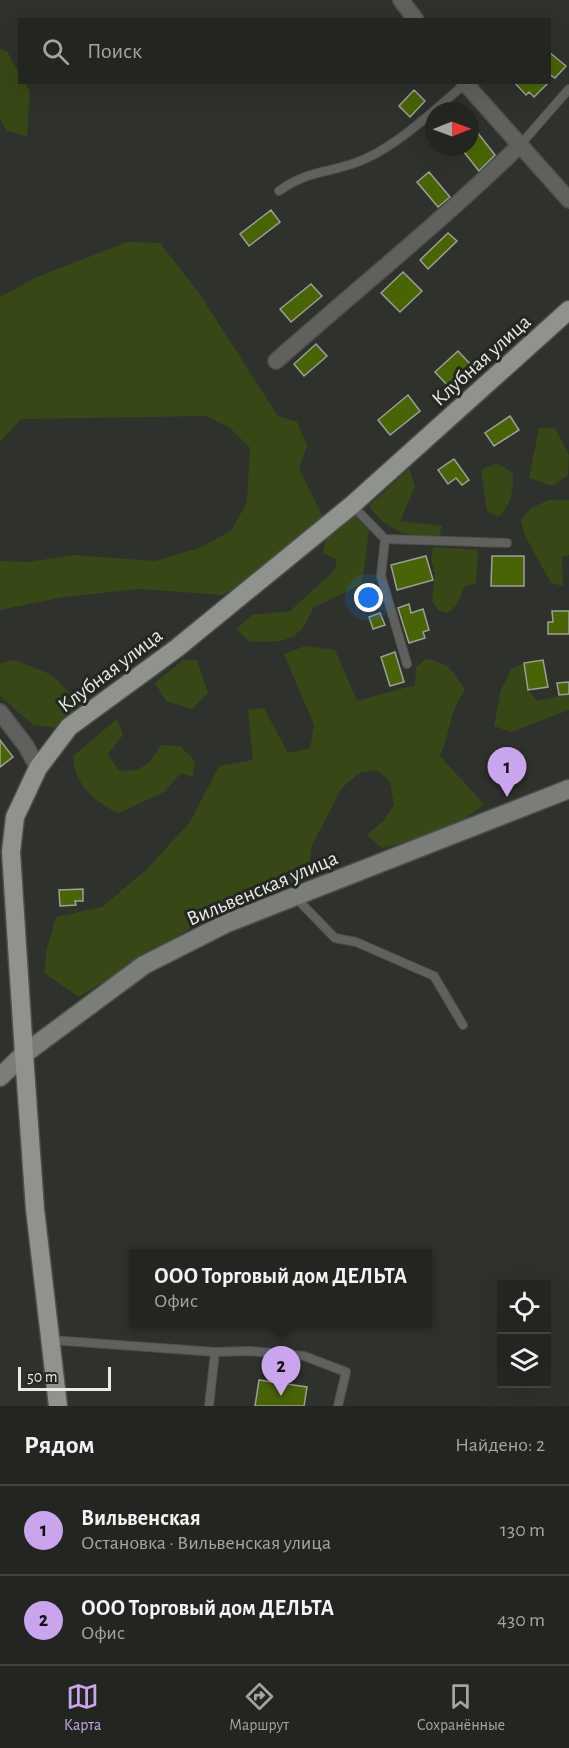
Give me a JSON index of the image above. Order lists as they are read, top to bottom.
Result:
{
  "streets": {
    "main road": ["Клубная улица"],
    "street": ["Вильвенская улица"]
  },
  "crossings": [
    ["Клубная улица", "Вильвенская улица"]
  ],
  "scale_bar": "50 m",
  "north": "right",
  "page": {
    "search": "Поиск",
    "pins": ["1", "2"],
    "popup": ["ООО Торговый дом ДЕЛЬТА", "Офис"],
    "scale": "50 m",
    "heading": ["Рядом", "Найдено: 2"],
    "list": [
      {
        "mark": "1",
        "name": "Вильвенская",
        "note": "Остановка · Вильвенская улица",
        "value": "130 m"
      },
      {
        "mark": "2",
        "name": "ООО Торговый дом ДЕЛЬТА",
        "note": "Офис",
        "value": "430 m"
      }
    ],
    "nav": ["Карта", "Маршрут", "Сохранённые"]
  }
}
